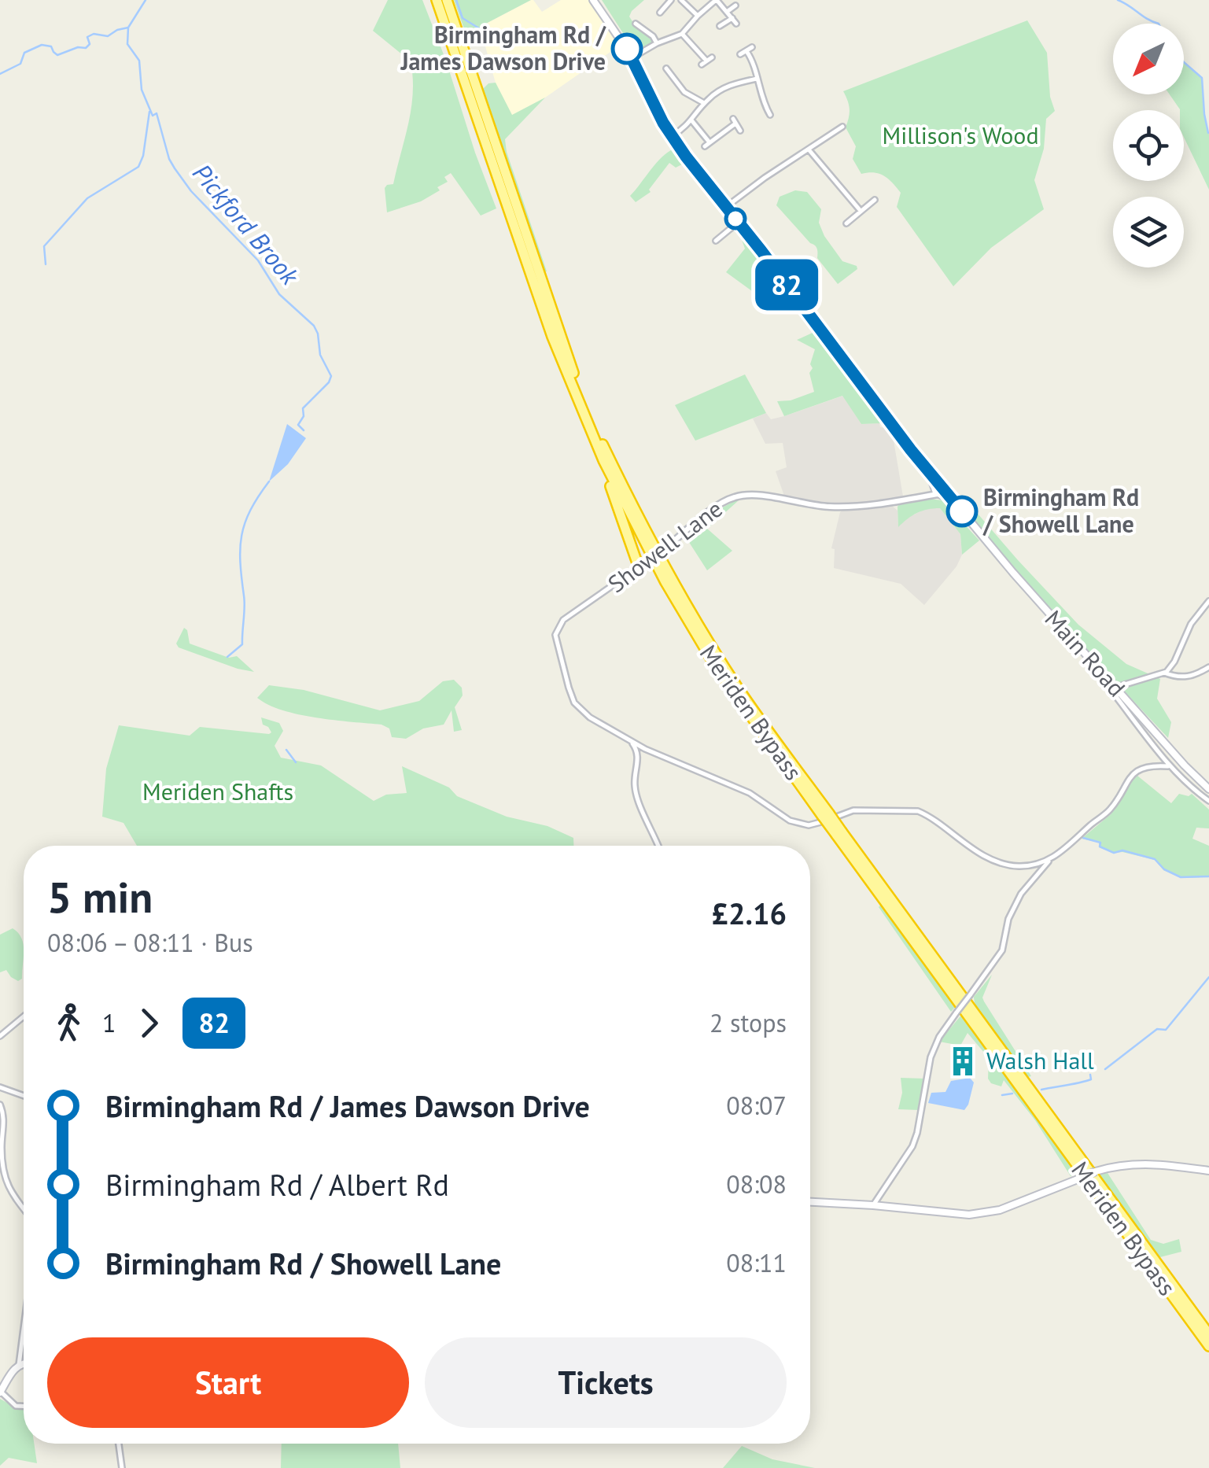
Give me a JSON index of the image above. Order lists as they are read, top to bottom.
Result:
{
  "streets": {
    "highway": ["Meriden Bypass"],
    "main road": ["Main Road"],
    "street": ["Showell Lane"]
  },
  "crossings": [
    ["Showell Lane", "Main Road"]
  ],
  "water": ["Pickford Brook"],
  "parks": ["Millison's Wood", "Meriden Shafts"],
  "places": {
    "other": ["Birmingham Rd / James Dawson Drive", "Birmingham Rd / Showell Lane"],
    "building": ["Walsh Hall"]
  },
  "lines": ["bus line 82"],
  "north": "bottom left",
  "page": {
    "on_map": "82",
    "heading": ["5 min", "08:06 – 08:11 · Bus", "£2.16"],
    "legs": ["1", "82", "2 stops"],
    "list": [
      {
        "name": "Birmingham Rd / James Dawson Drive",
        "value": "08:07"
      },
      {
        "name": "Birmingham Rd / Albert Rd",
        "value": "08:08"
      },
      {
        "name": "Birmingham Rd / Showell Lane",
        "value": "08:11"
      }
    ],
    "buttons": ["Start", "Tickets"]
  }
}
